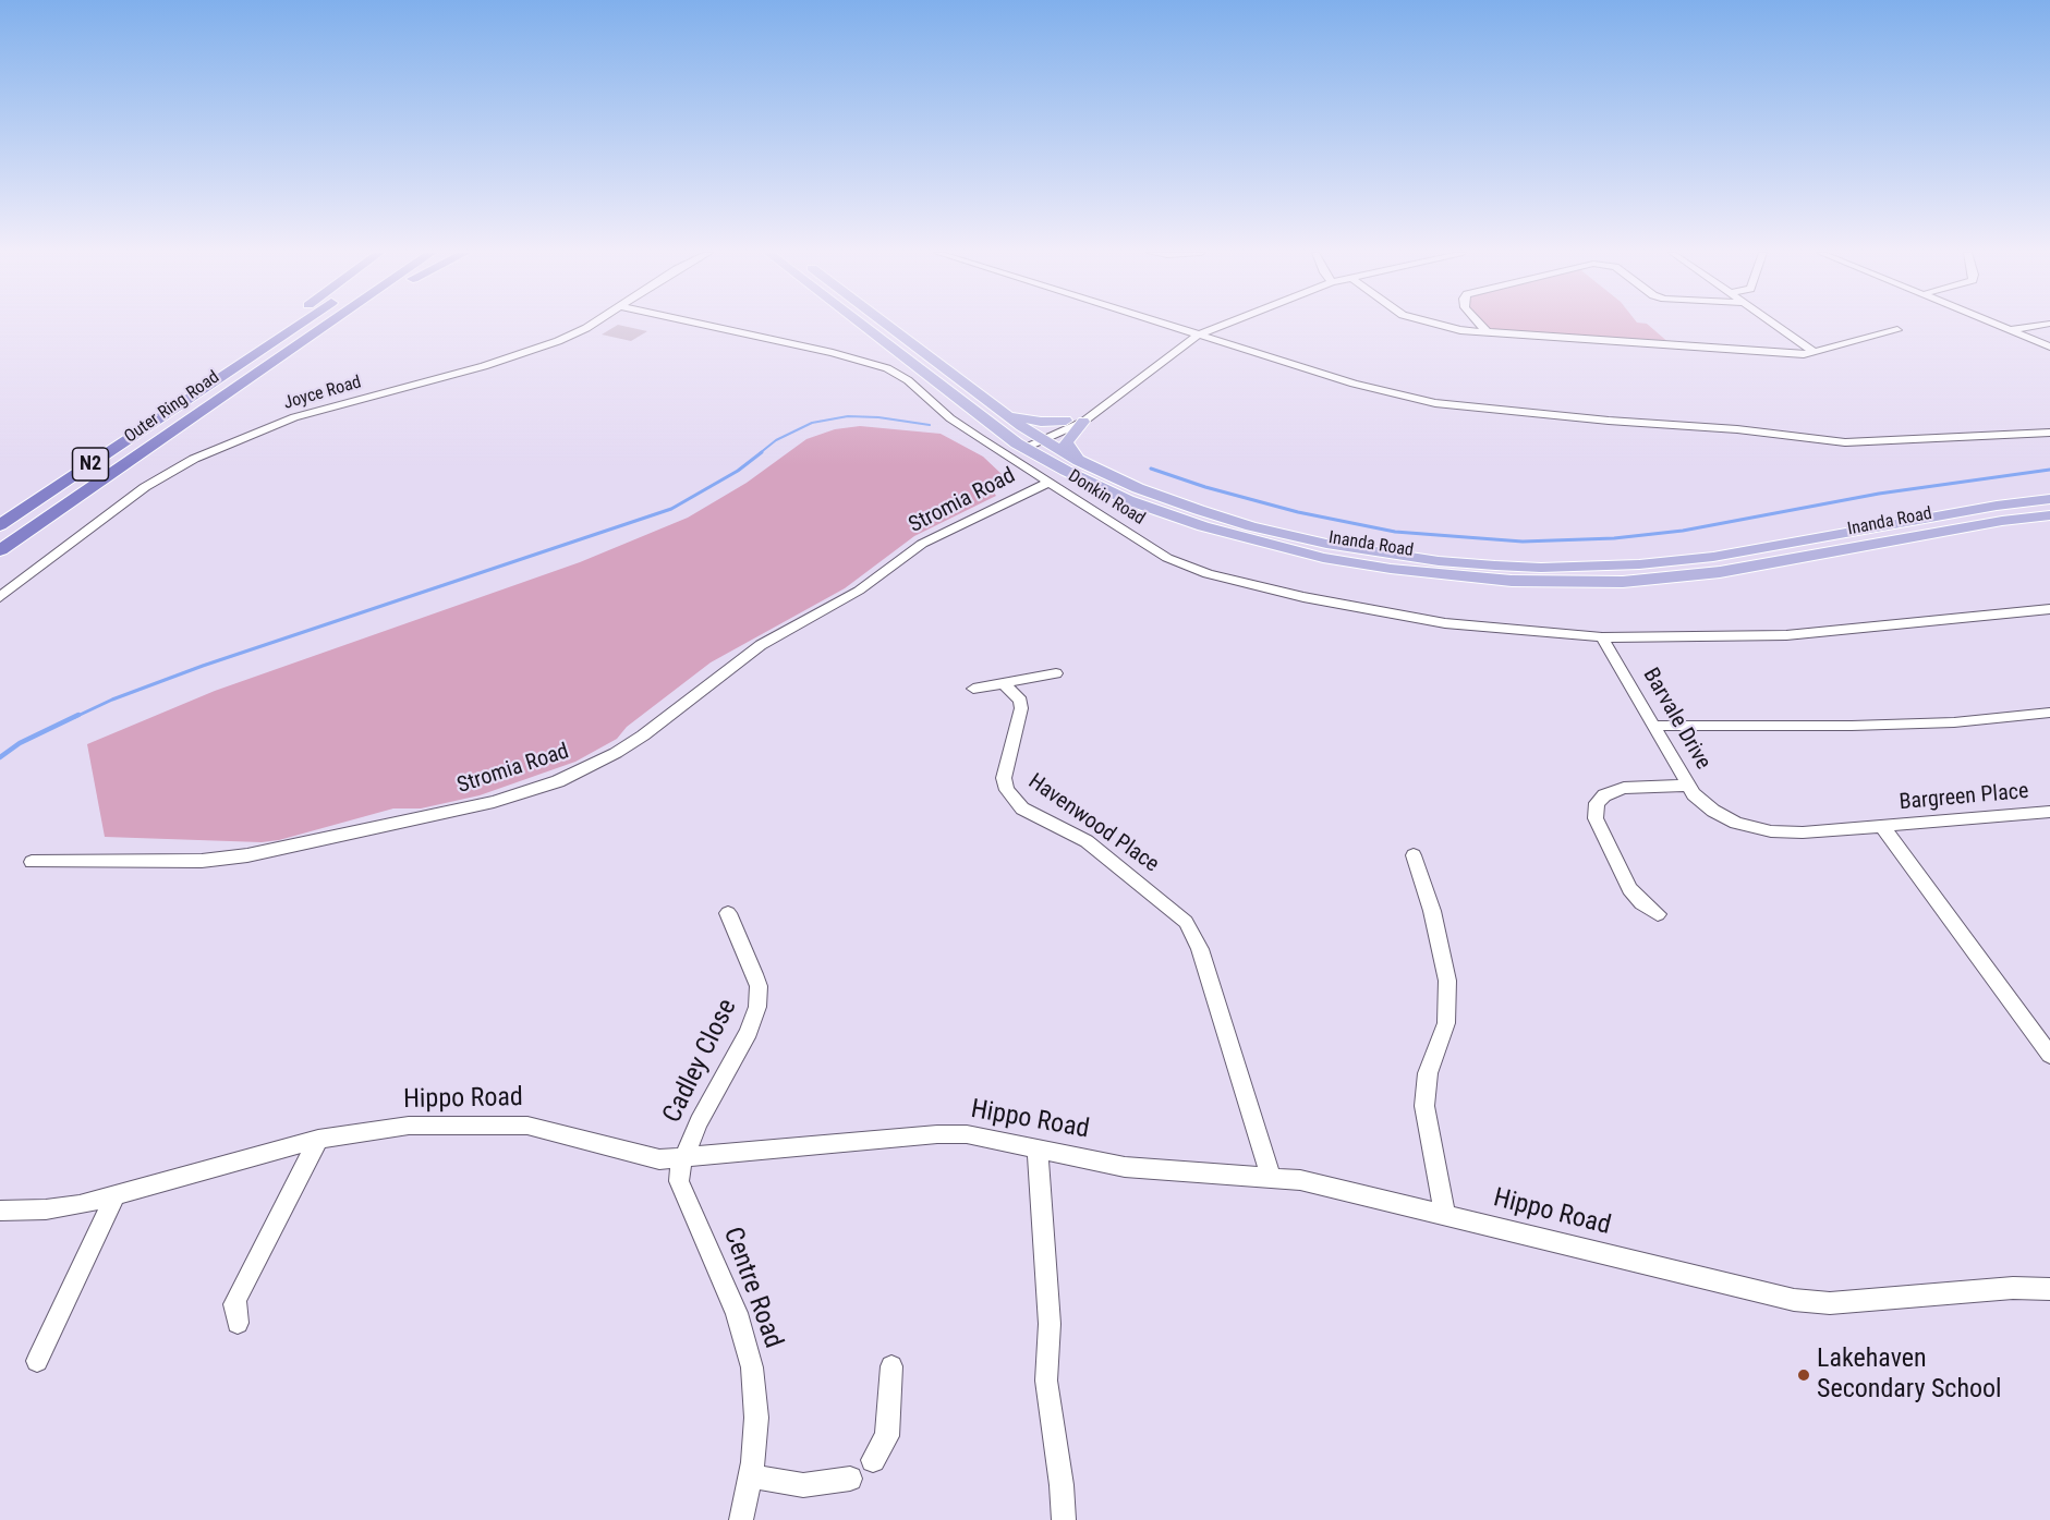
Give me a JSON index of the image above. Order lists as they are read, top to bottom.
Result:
{
  "streets": {
    "highway": ["Outer Ring Road", "N2"],
    "main road": ["Inanda Road"],
    "street": [
      "Joyce Road",
      "Donkin Road",
      "Stromia Road",
      "Barvale Drive",
      "Bargreen Place",
      "Havenwood Place",
      "Cadley Close",
      "Hippo Road",
      "Centre Road"
    ]
  },
  "crossings": [
    ["Donkin Road", "Stromia Road"],
    ["Donkin Road", "Barvale Drive"],
    ["Barvale Drive", "Bargreen Place"],
    ["Havenwood Place", "Hippo Road"],
    ["Cadley Close", "Hippo Road"],
    ["Cadley Close", "Centre Road"],
    ["Hippo Road", "Centre Road"]
  ],
  "places": ["Lakehaven Secondary School"]
}
